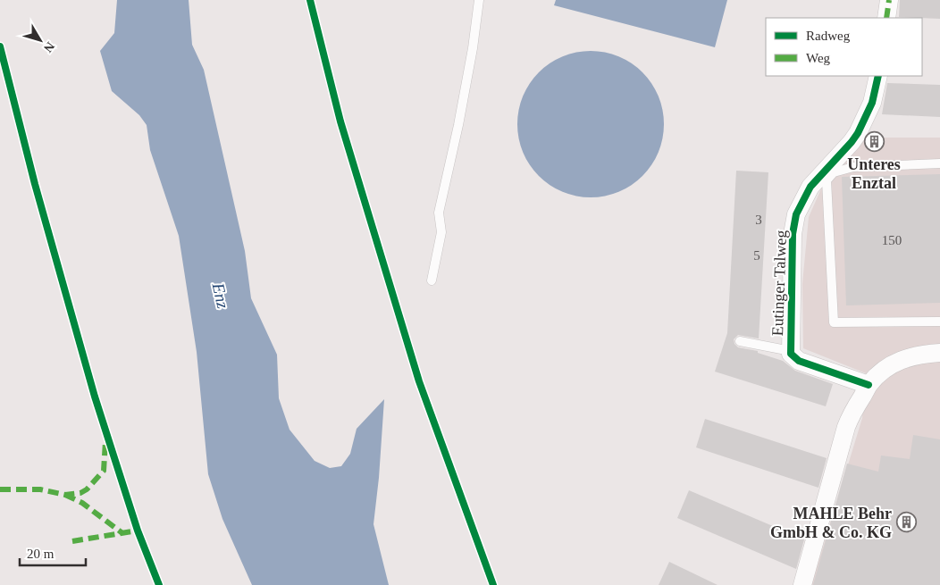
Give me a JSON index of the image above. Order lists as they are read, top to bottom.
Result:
{
  "streets": {
    "street": ["Eutinger Talweg"]
  },
  "water": ["Enz"],
  "places": {
    "building": ["Unteres Enztal", "MAHLE Behr GmbH & Co. KG"]
  },
  "house_numbers": ["3", "150", "5"],
  "legend": ["Radweg", "Weg"],
  "scale_bar": "20 m",
  "north": "bottom right"
}
